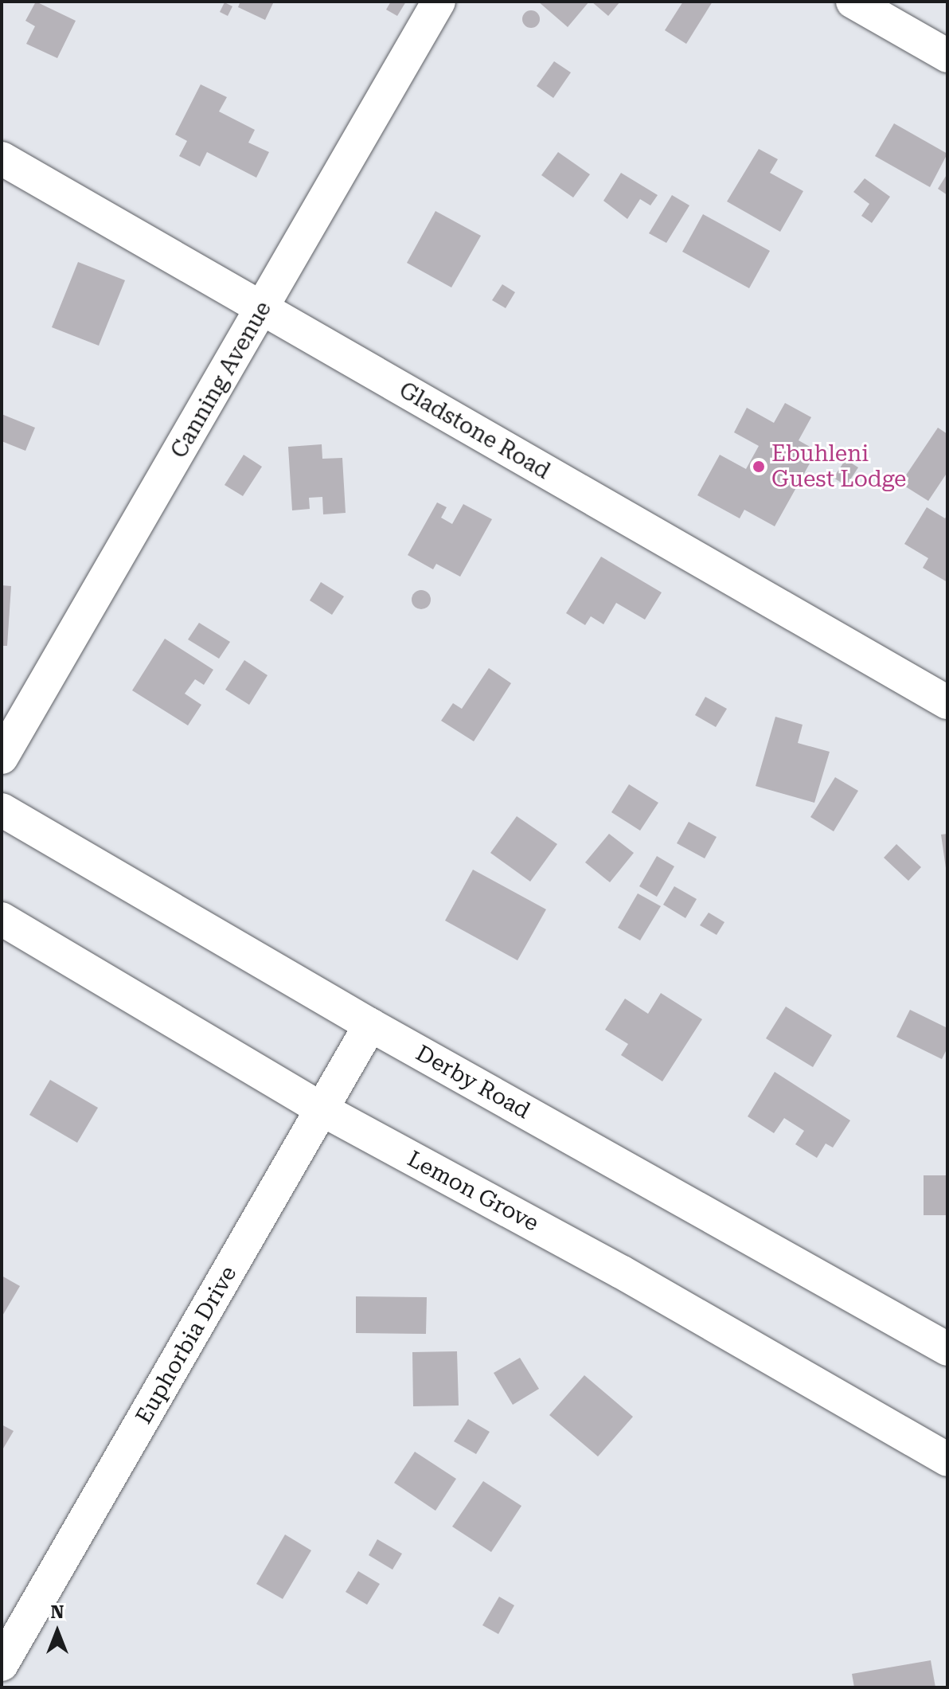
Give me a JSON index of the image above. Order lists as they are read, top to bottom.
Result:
{
  "streets": {
    "street": [
      "Canning Avenue",
      "Gladstone Road",
      "Derby Road",
      "Lemon Grove",
      "Euphorbia Drive"
    ]
  },
  "crossings": [
    ["Canning Avenue", "Gladstone Road"],
    ["Derby Road", "Euphorbia Drive"],
    ["Lemon Grove", "Euphorbia Drive"]
  ],
  "places": ["Ebuhleni Guest Lodge"],
  "north": "top"
}
